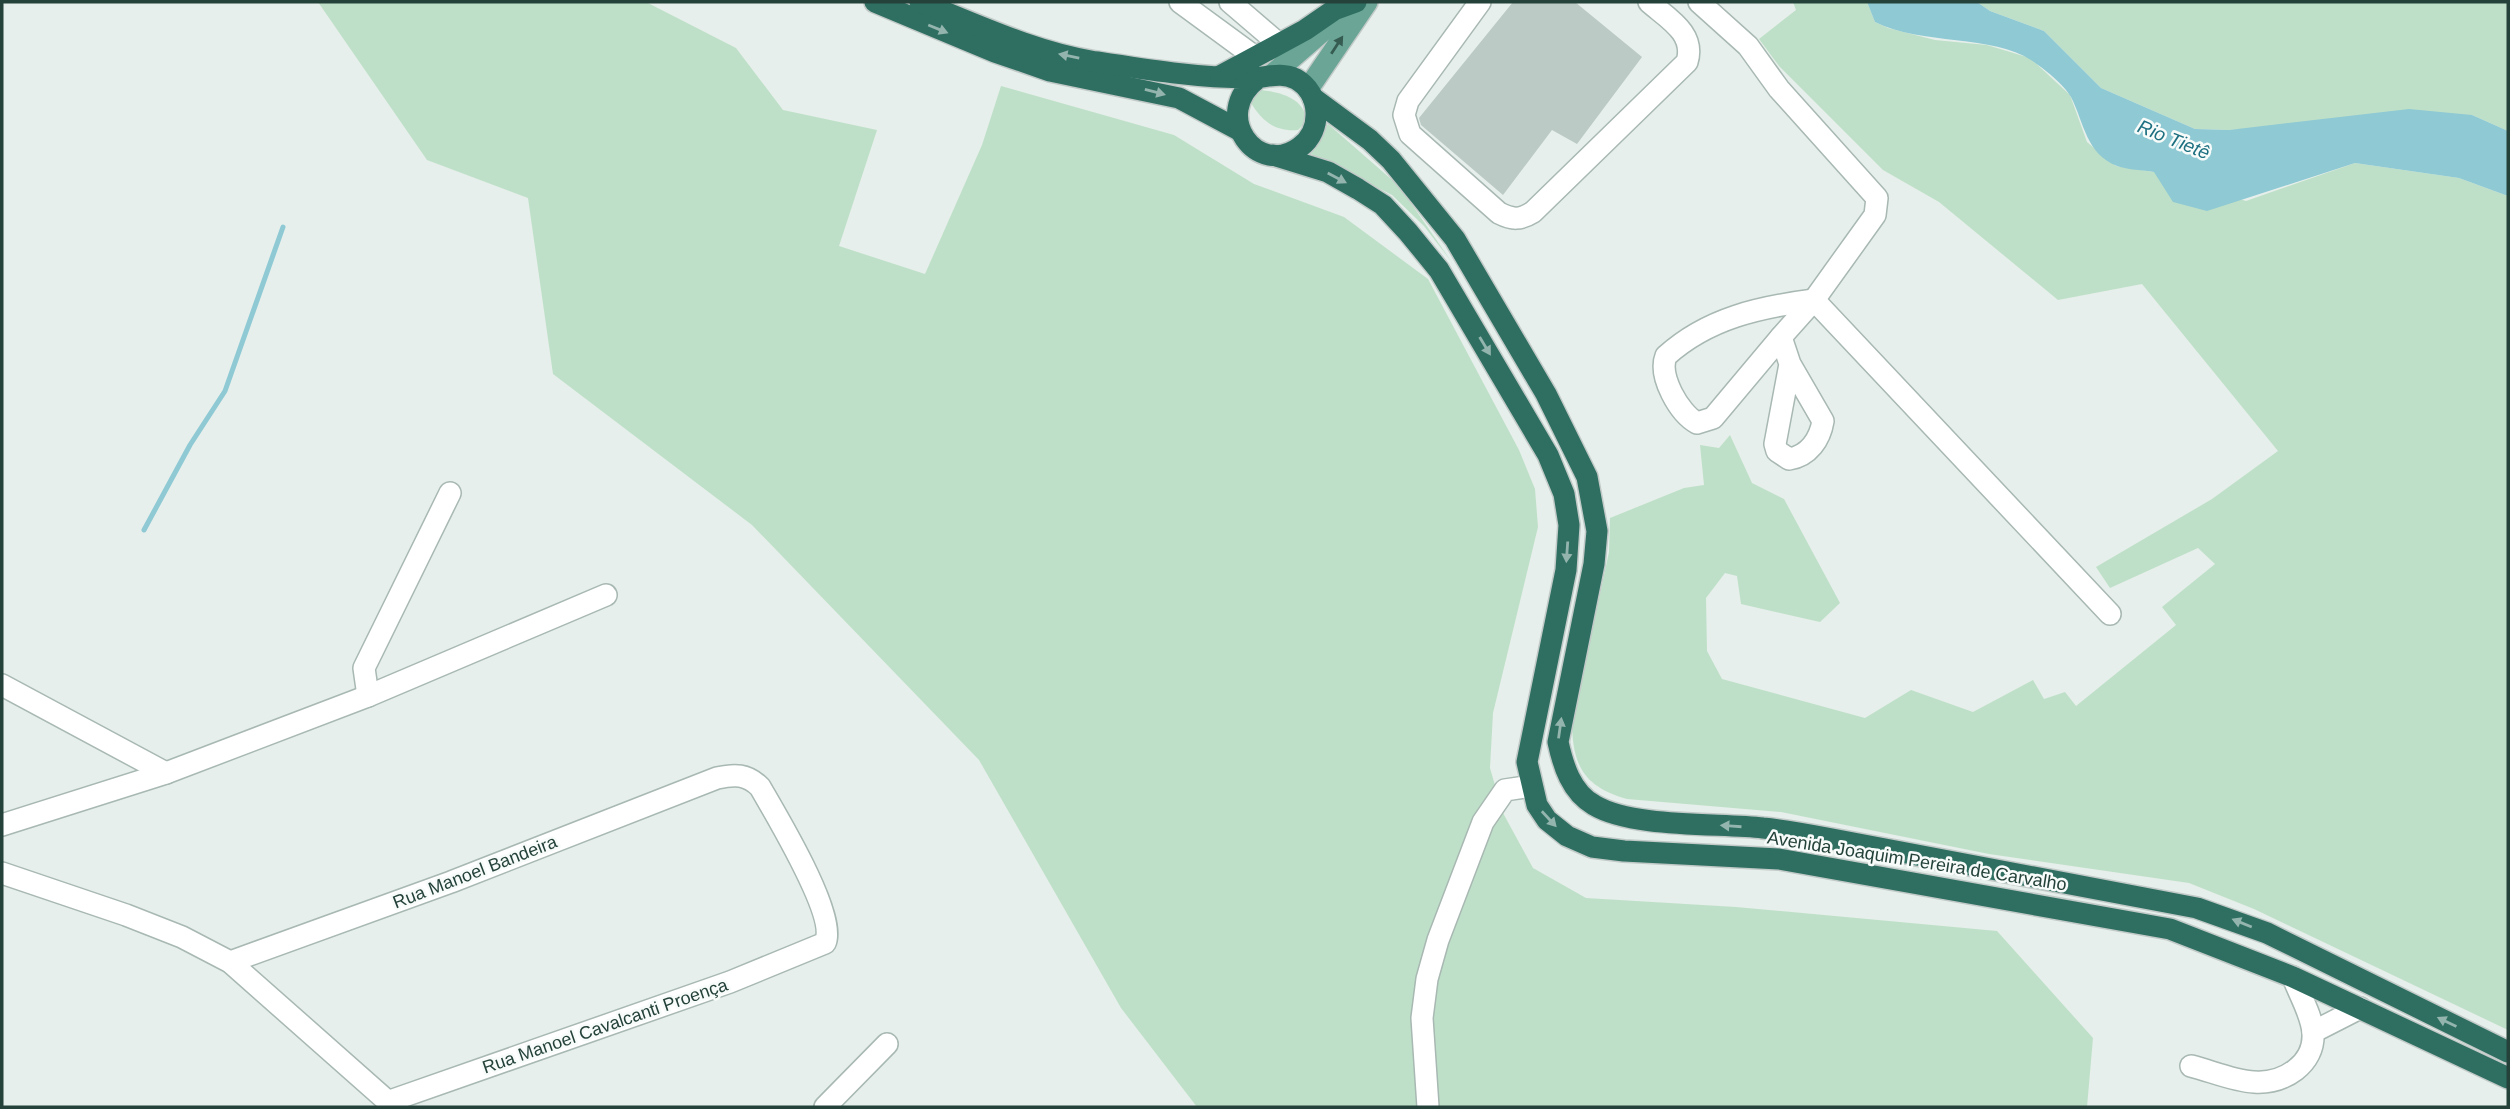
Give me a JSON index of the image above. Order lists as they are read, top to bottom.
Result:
{
  "streets": {
    "highway": ["Avenida Joaquim Pereira de Carvalho"],
    "street": ["Rua Manoel Bandeira", "Rua Manoel Cavalcanti Proença"]
  },
  "crossings": [
    ["Rua Manoel Bandeira", "Rua Manoel Cavalcanti Proença"]
  ],
  "water": ["Rio Tietê"]
}
